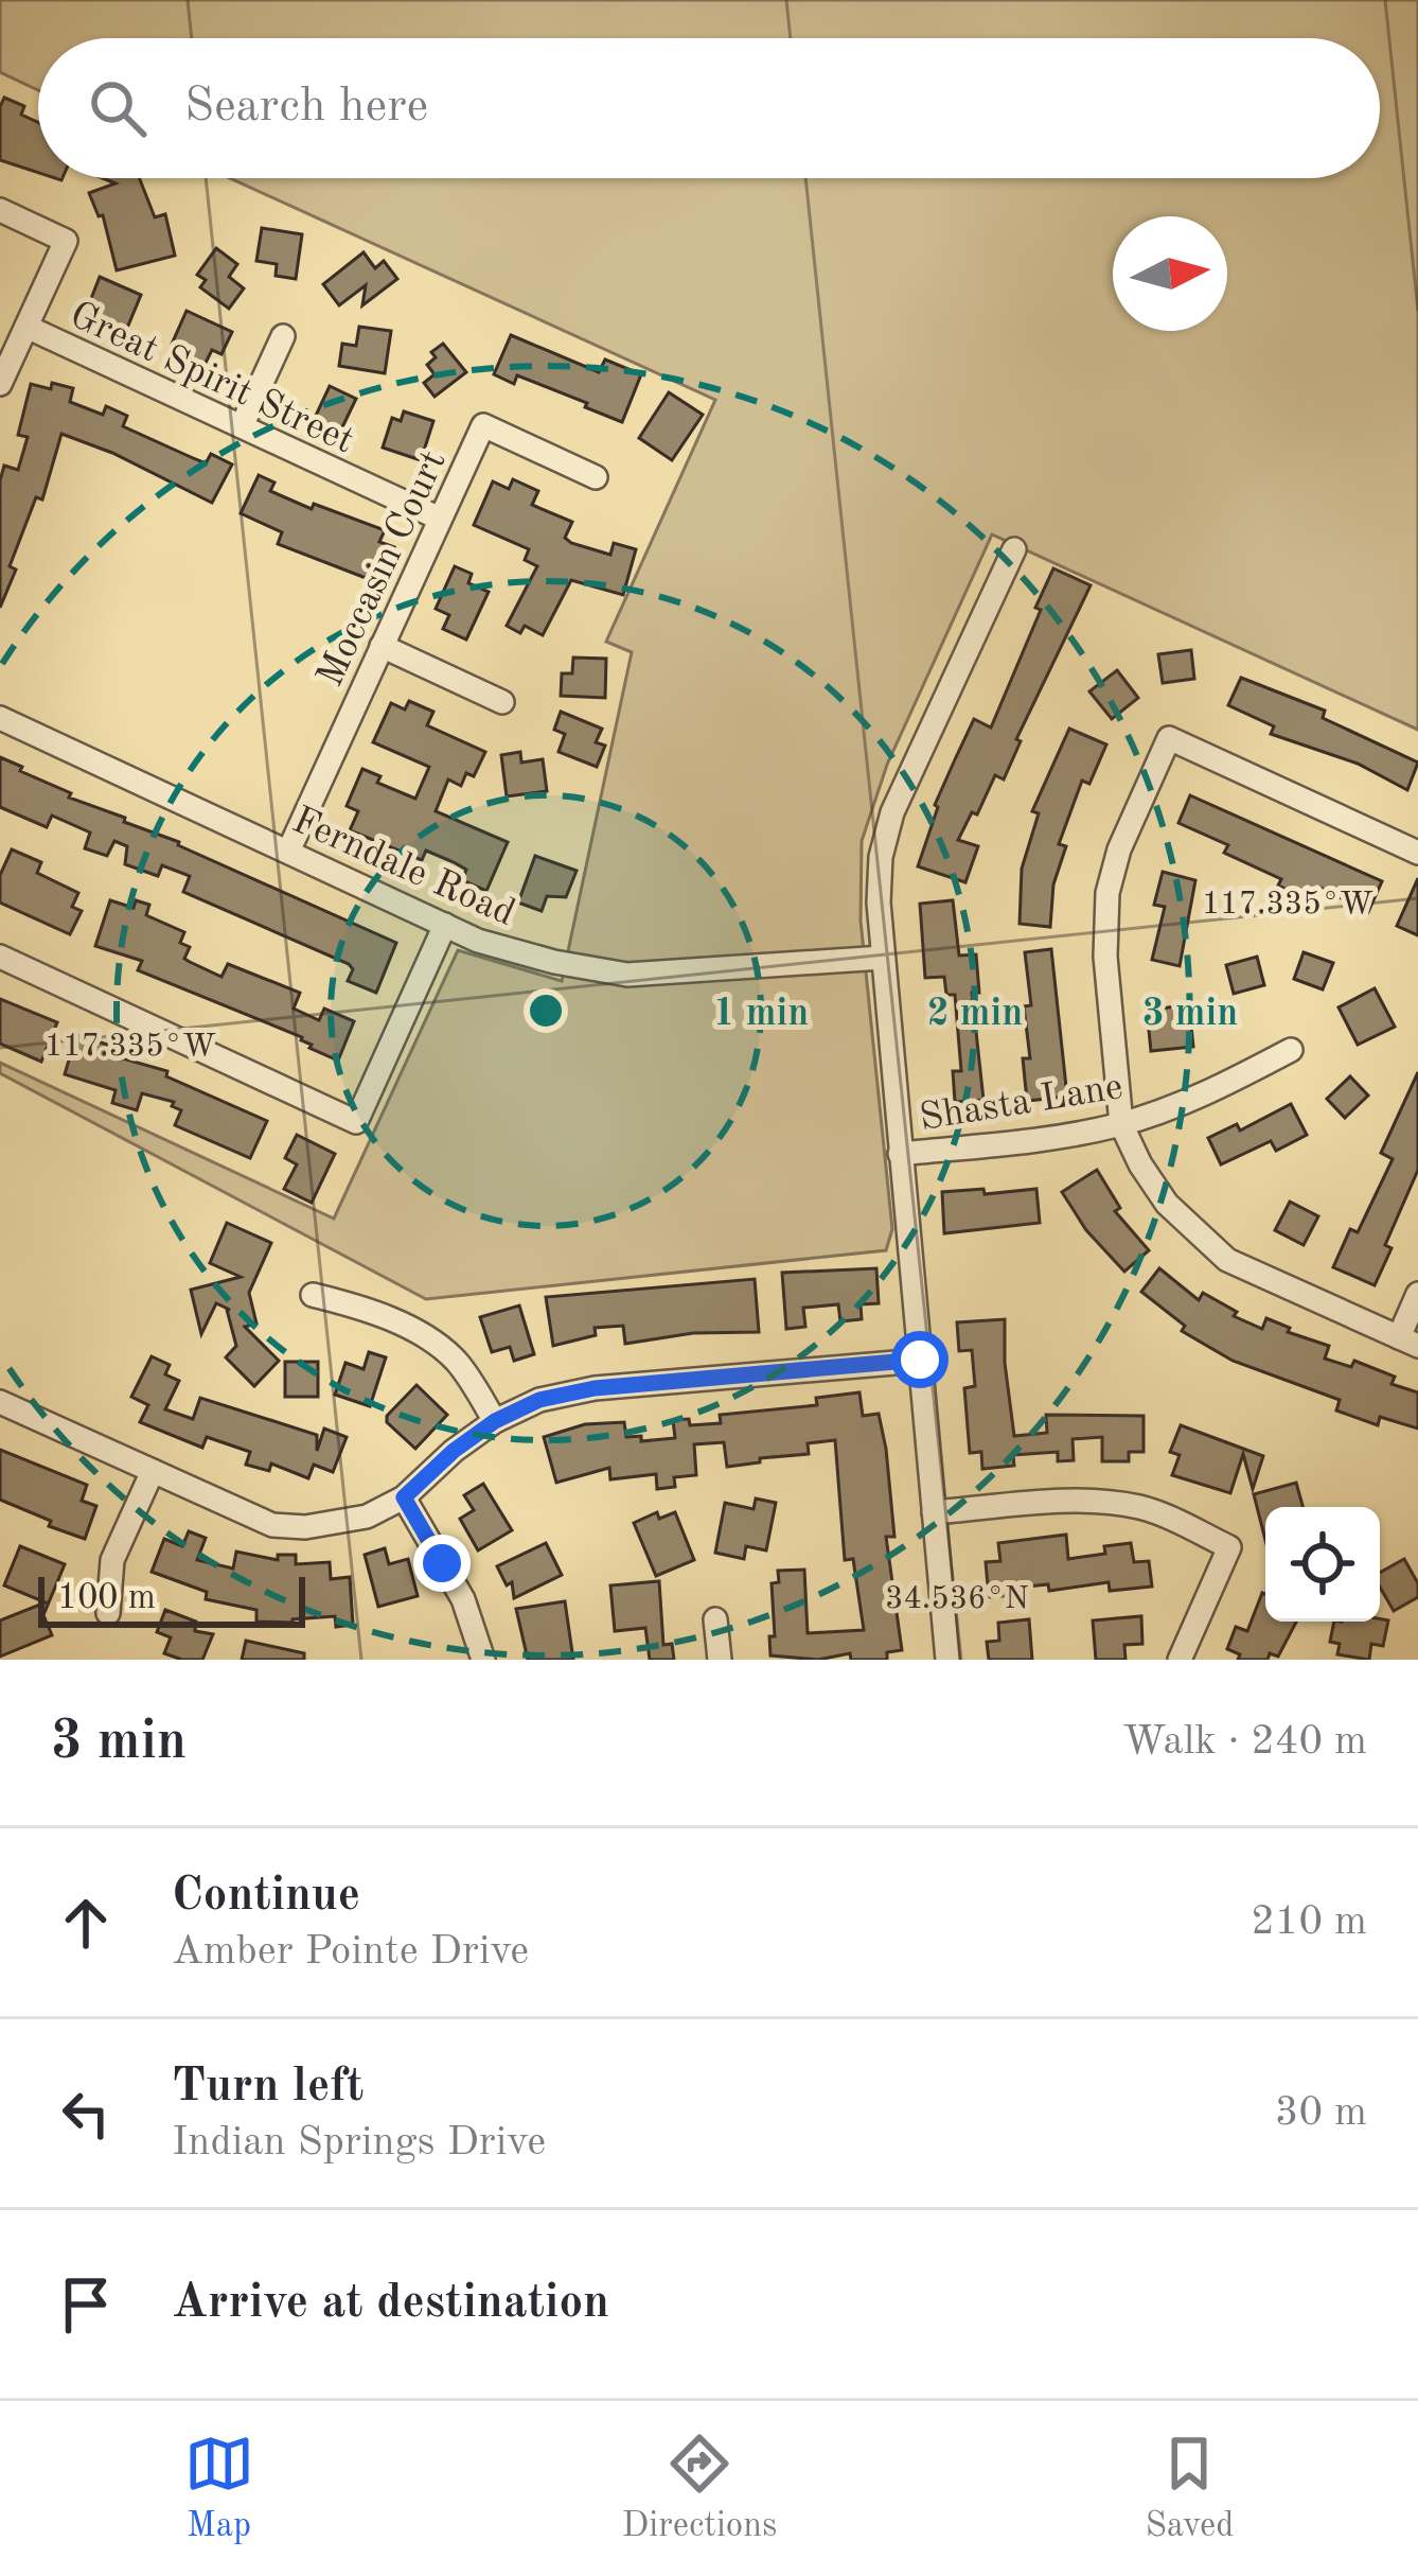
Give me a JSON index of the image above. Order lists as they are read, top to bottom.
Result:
{
  "streets": {
    "street": [
      "Great Spirit Street",
      "Moccasin Court",
      "Ferndale Road",
      "Shasta Lane"
    ]
  },
  "crossings": [
    ["Great Spirit Street", "Moccasin Court"],
    ["Moccasin Court", "Ferndale Road"]
  ],
  "scale_bar": "100 m",
  "north": "right",
  "page": {
    "search": "Search here",
    "scale": "100 m",
    "heading": ["3 min", "Walk · 240 m"],
    "list": [
      ["Continue", "Amber Pointe Drive", "210 m"],
      ["Turn left", "Indian Springs Drive", "30 m"],
      "Arrive at destination"
    ],
    "nav": ["Map", "Directions", "Saved"]
  },
  "coordinates": ["117.335°W", "34.536°N"],
  "rings": ["1 min", "2 min", "3 min"]
}
